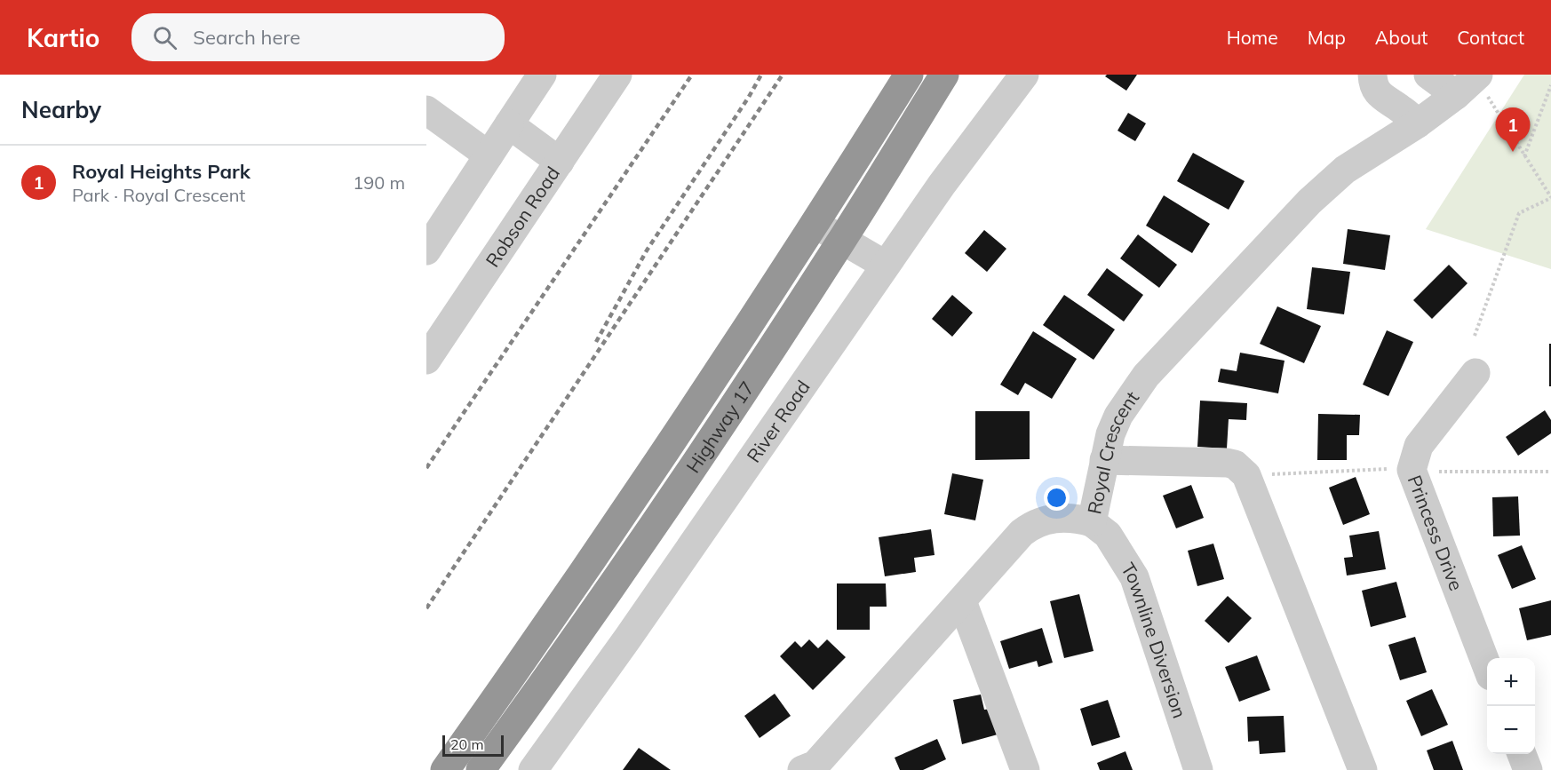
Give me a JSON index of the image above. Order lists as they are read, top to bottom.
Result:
{
  "streets": {
    "highway": ["Highway 17"],
    "street": [
      "Robson Road",
      "River Road",
      "Royal Crescent",
      "Princess Drive",
      "Townline Diversion"
    ]
  },
  "crossings": [
    ["Royal Crescent", "Townline Diversion"]
  ],
  "scale_bar": "20 m",
  "page": {
    "header": "Kartio",
    "search": "Search here",
    "nav": [
      "Home",
      "Map",
      "About",
      "Contact"
    ],
    "heading": "Nearby",
    "pins": "1",
    "list": [
      {
        "mark": "1",
        "name": "Royal Heights Park",
        "note": "Park · Royal Crescent",
        "value": "190 m"
      }
    ],
    "map_buttons": ["+", "−"],
    "scale": "20 m"
  }
}
